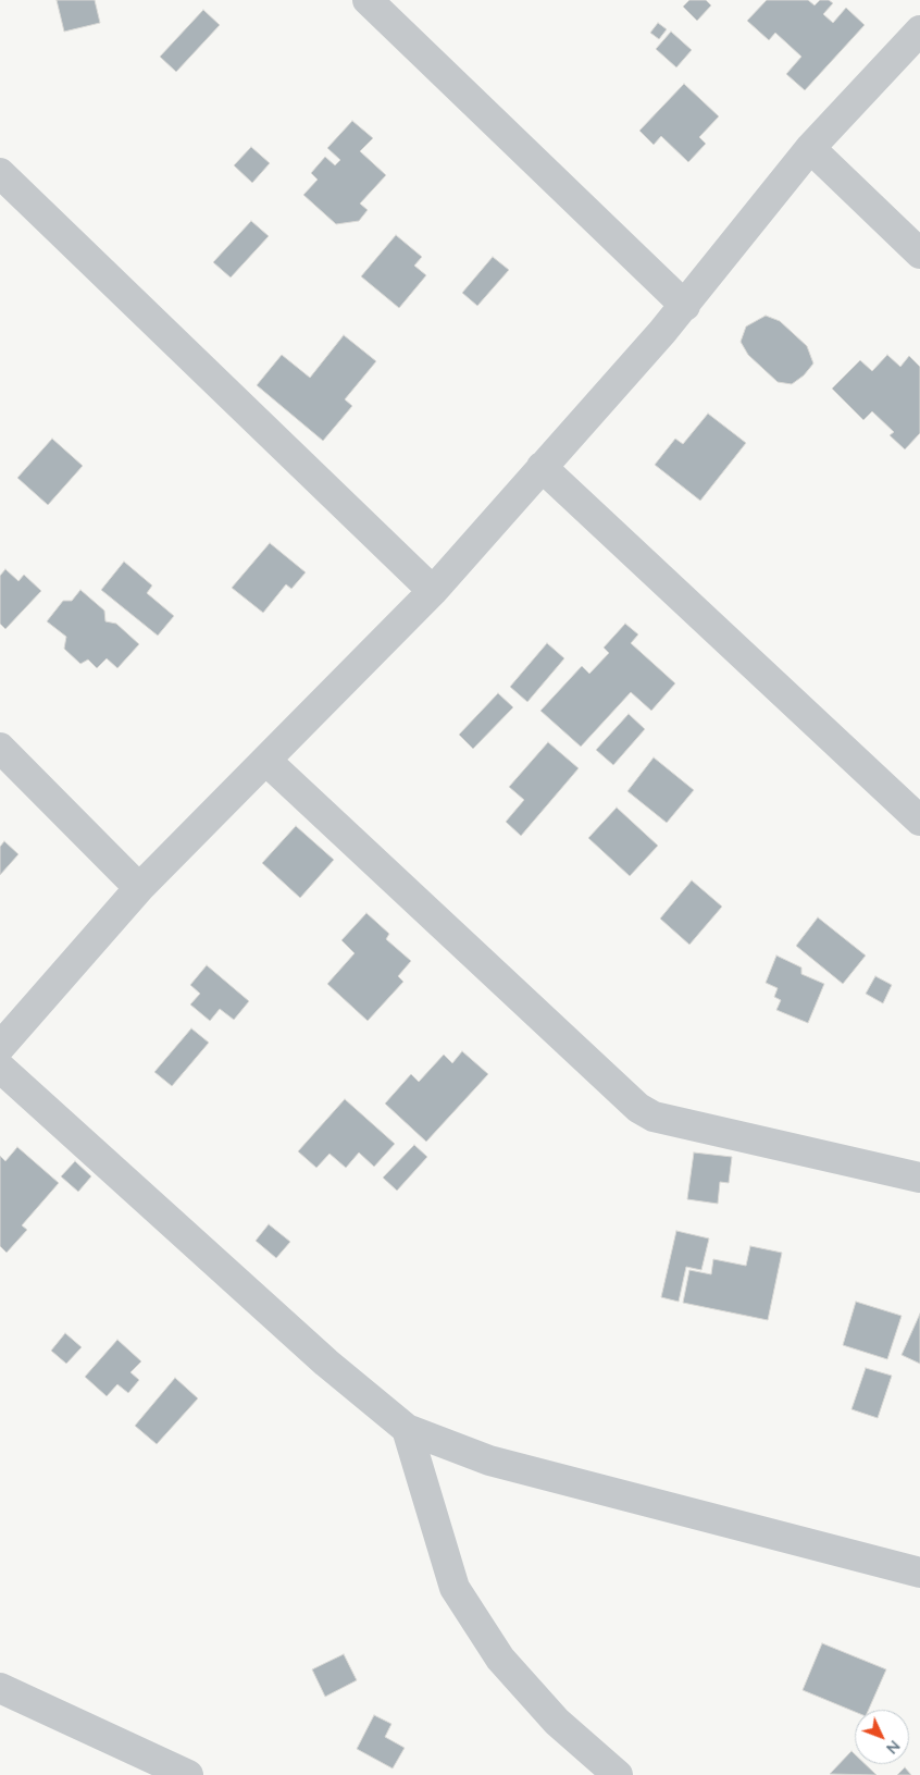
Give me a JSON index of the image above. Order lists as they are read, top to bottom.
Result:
{
  "north": "bottom right"
}
